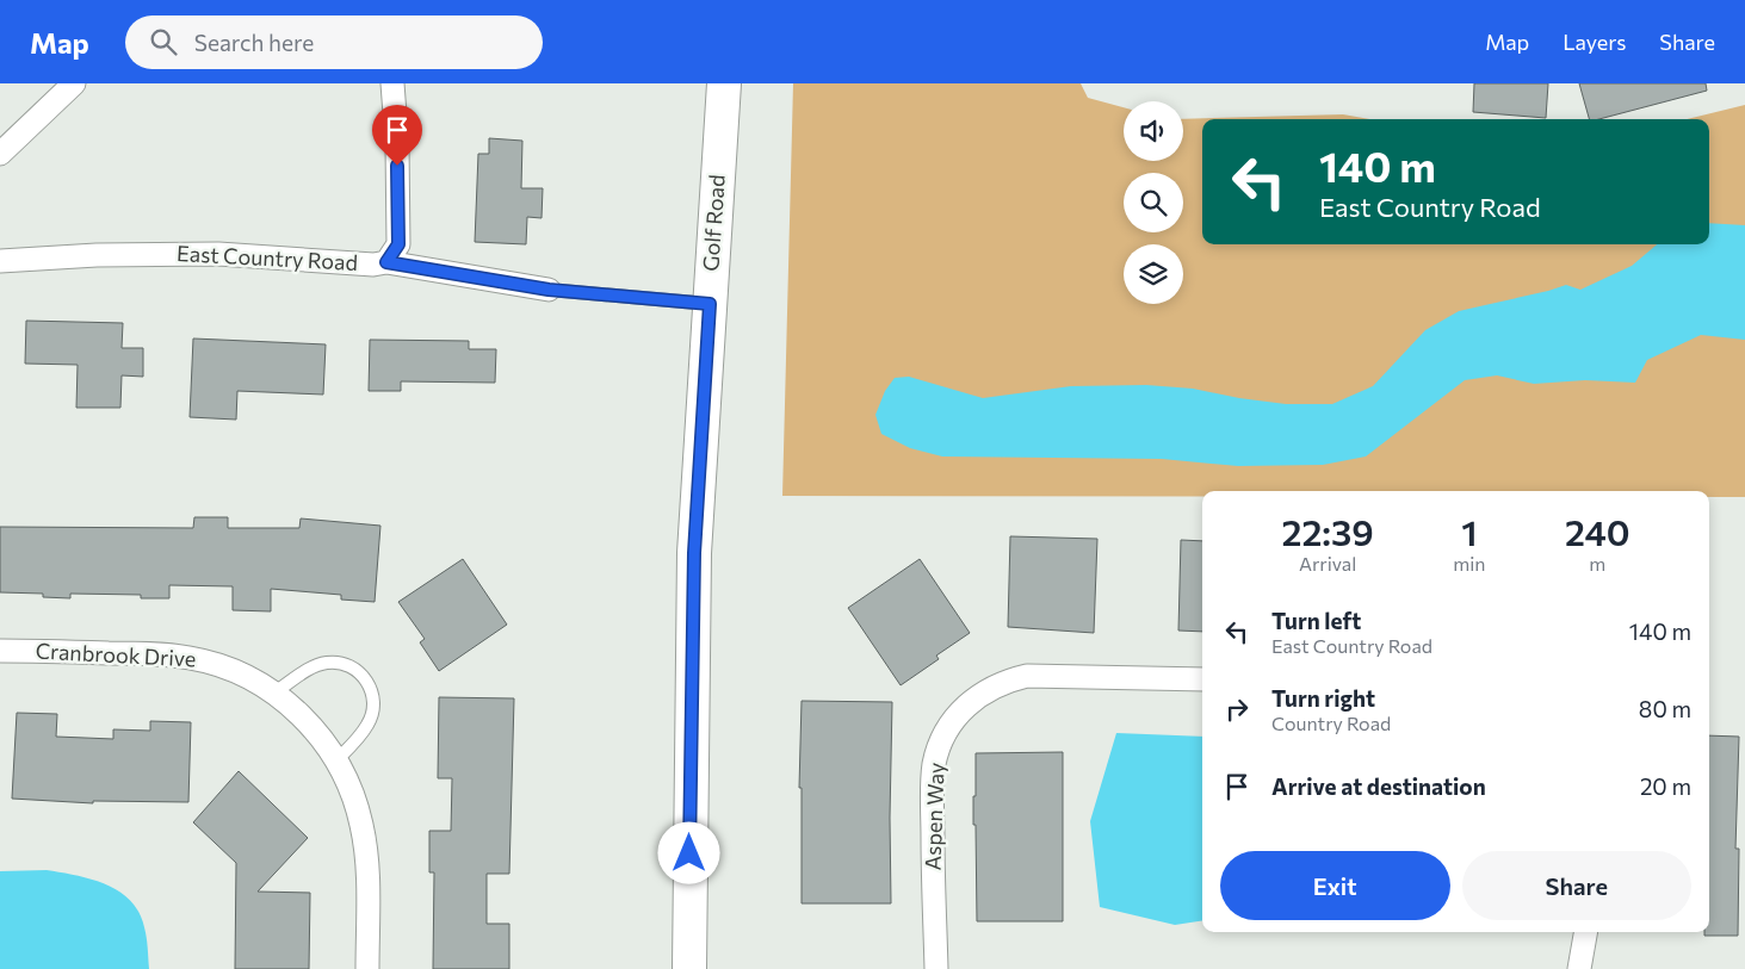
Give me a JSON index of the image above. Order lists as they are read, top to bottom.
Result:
{
  "streets": {
    "street": [
      "Golf Road",
      "East Country Road",
      "Cranbrook Drive",
      "Aspen Way"
    ]
  },
  "crossings": [
    ["Golf Road", "East Country Road"]
  ],
  "page": {
    "header": "Map",
    "search": "Search here",
    "nav": ["Map", "Layers", "Share"],
    "turn": ["140 m", "East Country Road"],
    "eta": [
      "22:39",
      "Arrival",
      "1",
      "min",
      "240",
      "m"
    ],
    "list": [
      {
        "name": "Turn left",
        "note": "East Country Road",
        "value": "140 m"
      },
      {
        "name": "Turn right",
        "note": "Country Road",
        "value": "80 m"
      },
      {
        "name": "Arrive at destination",
        "value": "20 m"
      }
    ],
    "buttons": ["Exit", "Share"]
  }
}
